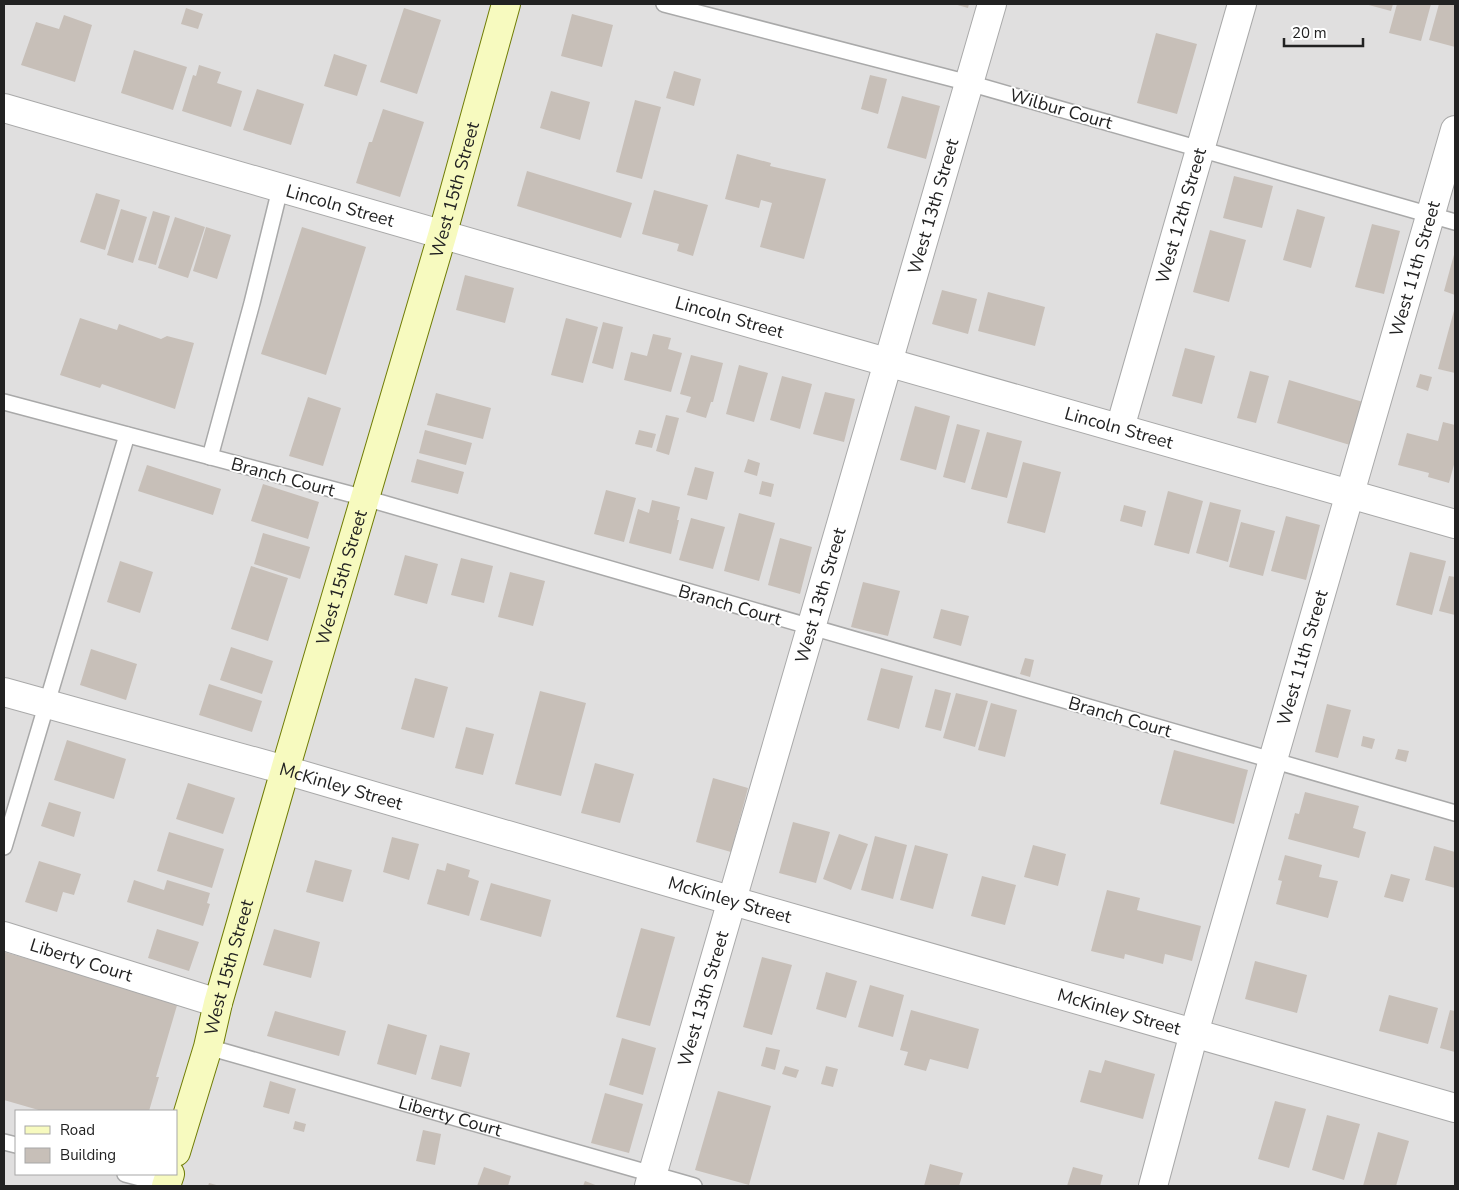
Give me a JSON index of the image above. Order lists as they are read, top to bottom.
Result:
{
  "streets": {
    "main road": ["West 15th Street"],
    "street": [
      "Lincoln Street",
      "West 13th Street",
      "West 12th Street",
      "West 11th Street",
      "McKinley Street",
      "Liberty Court"
    ],
    "lane": ["Wilbur Court", "Branch Court"]
  },
  "crossings": [
    ["Wilbur Court", "West 13th Street"],
    ["Wilbur Court", "West 12th Street"],
    ["Wilbur Court", "West 11th Street"],
    ["West 15th Street", "Lincoln Street"],
    ["West 15th Street", "Branch Court"],
    ["West 15th Street", "McKinley Street"],
    ["West 15th Street", "Liberty Court"],
    ["Lincoln Street", "West 13th Street"],
    ["Lincoln Street", "West 12th Street"],
    ["Lincoln Street", "West 11th Street"],
    ["West 13th Street", "Branch Court"],
    ["West 13th Street", "McKinley Street"],
    ["West 13th Street", "Liberty Court"],
    ["West 11th Street", "Branch Court"],
    ["West 11th Street", "McKinley Street"]
  ],
  "legend": ["Road", "Building"],
  "scale_bar": "20 m"
}
